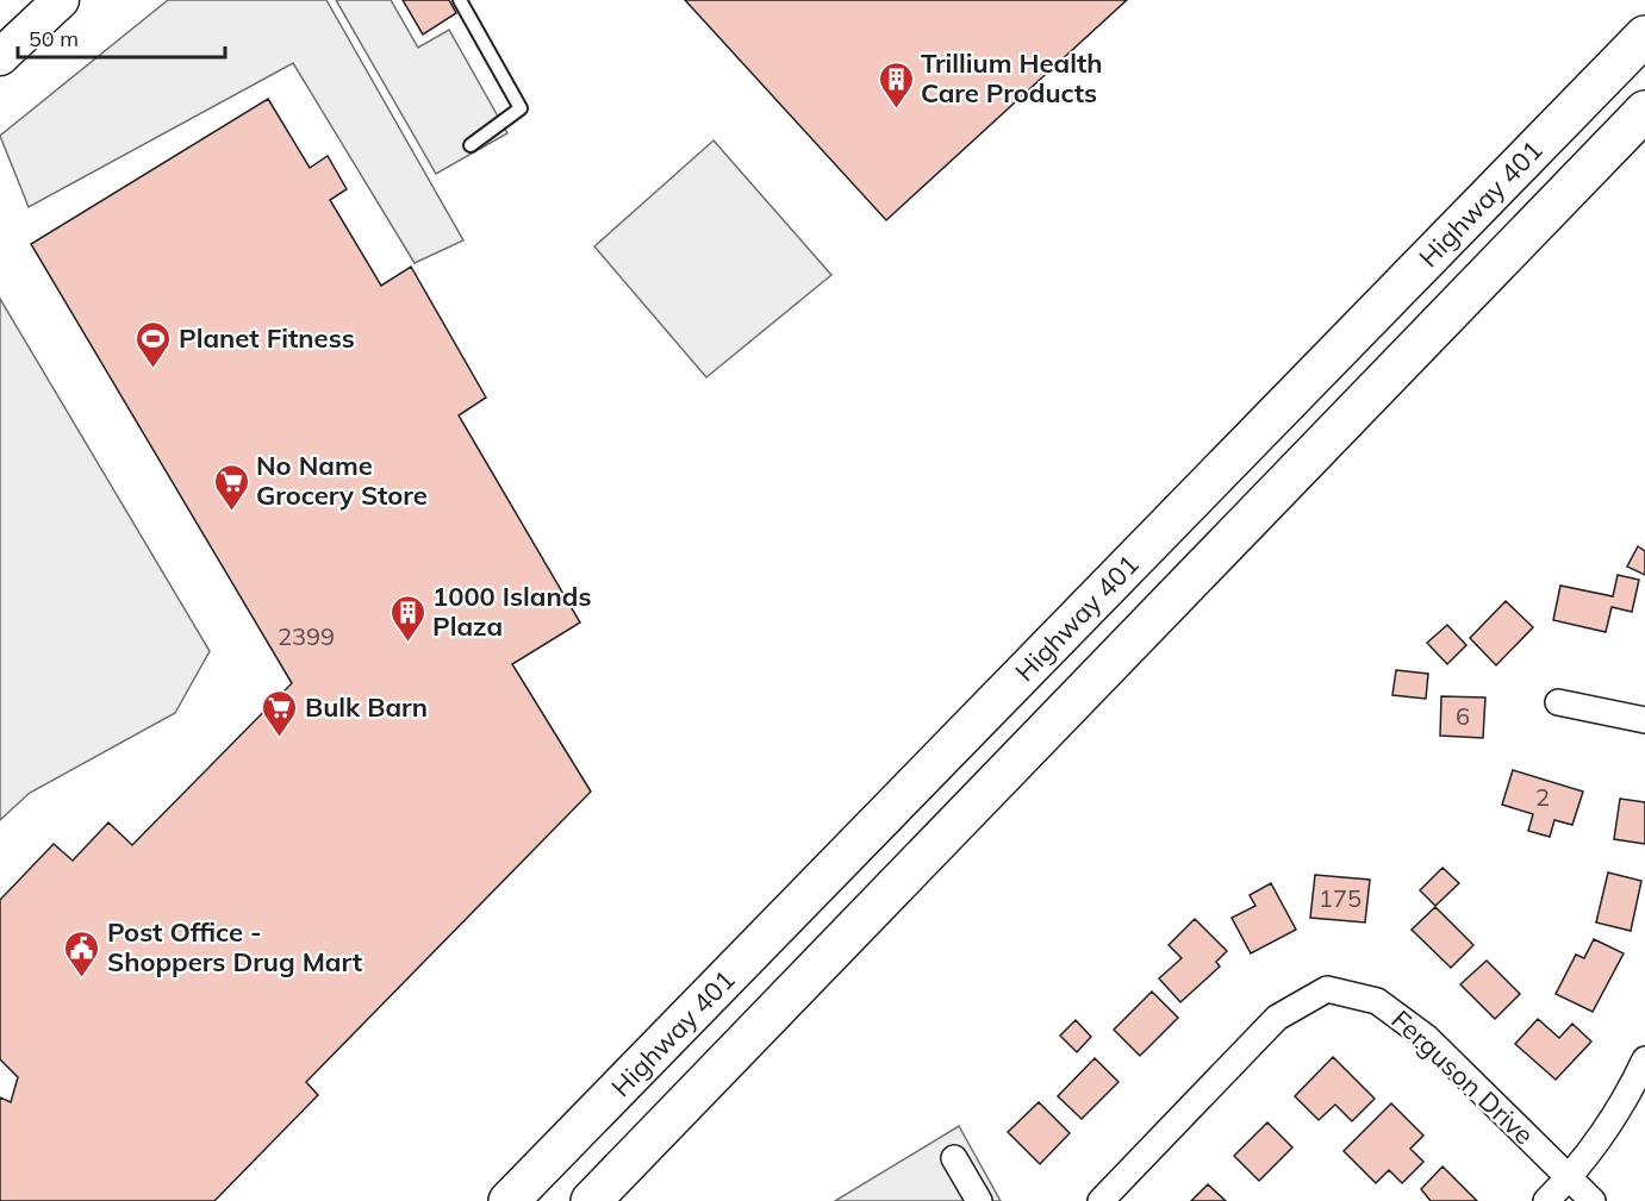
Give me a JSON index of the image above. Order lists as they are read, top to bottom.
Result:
{
  "streets": {
    "highway": ["Highway 401"],
    "street": ["Ferguson Drive"]
  },
  "places": {
    "building": ["Trillium Health Care Products", "1000 Islands Plaza"],
    "sports": ["Planet Fitness"],
    "supermarket": ["No Name Grocery Store", "Bulk Barn"],
    "public building": ["Post Office - Shoppers Drug Mart"]
  },
  "house_numbers": [
    "2399",
    "6",
    "2",
    "175"
  ],
  "scale_bar": "50 m"
}
